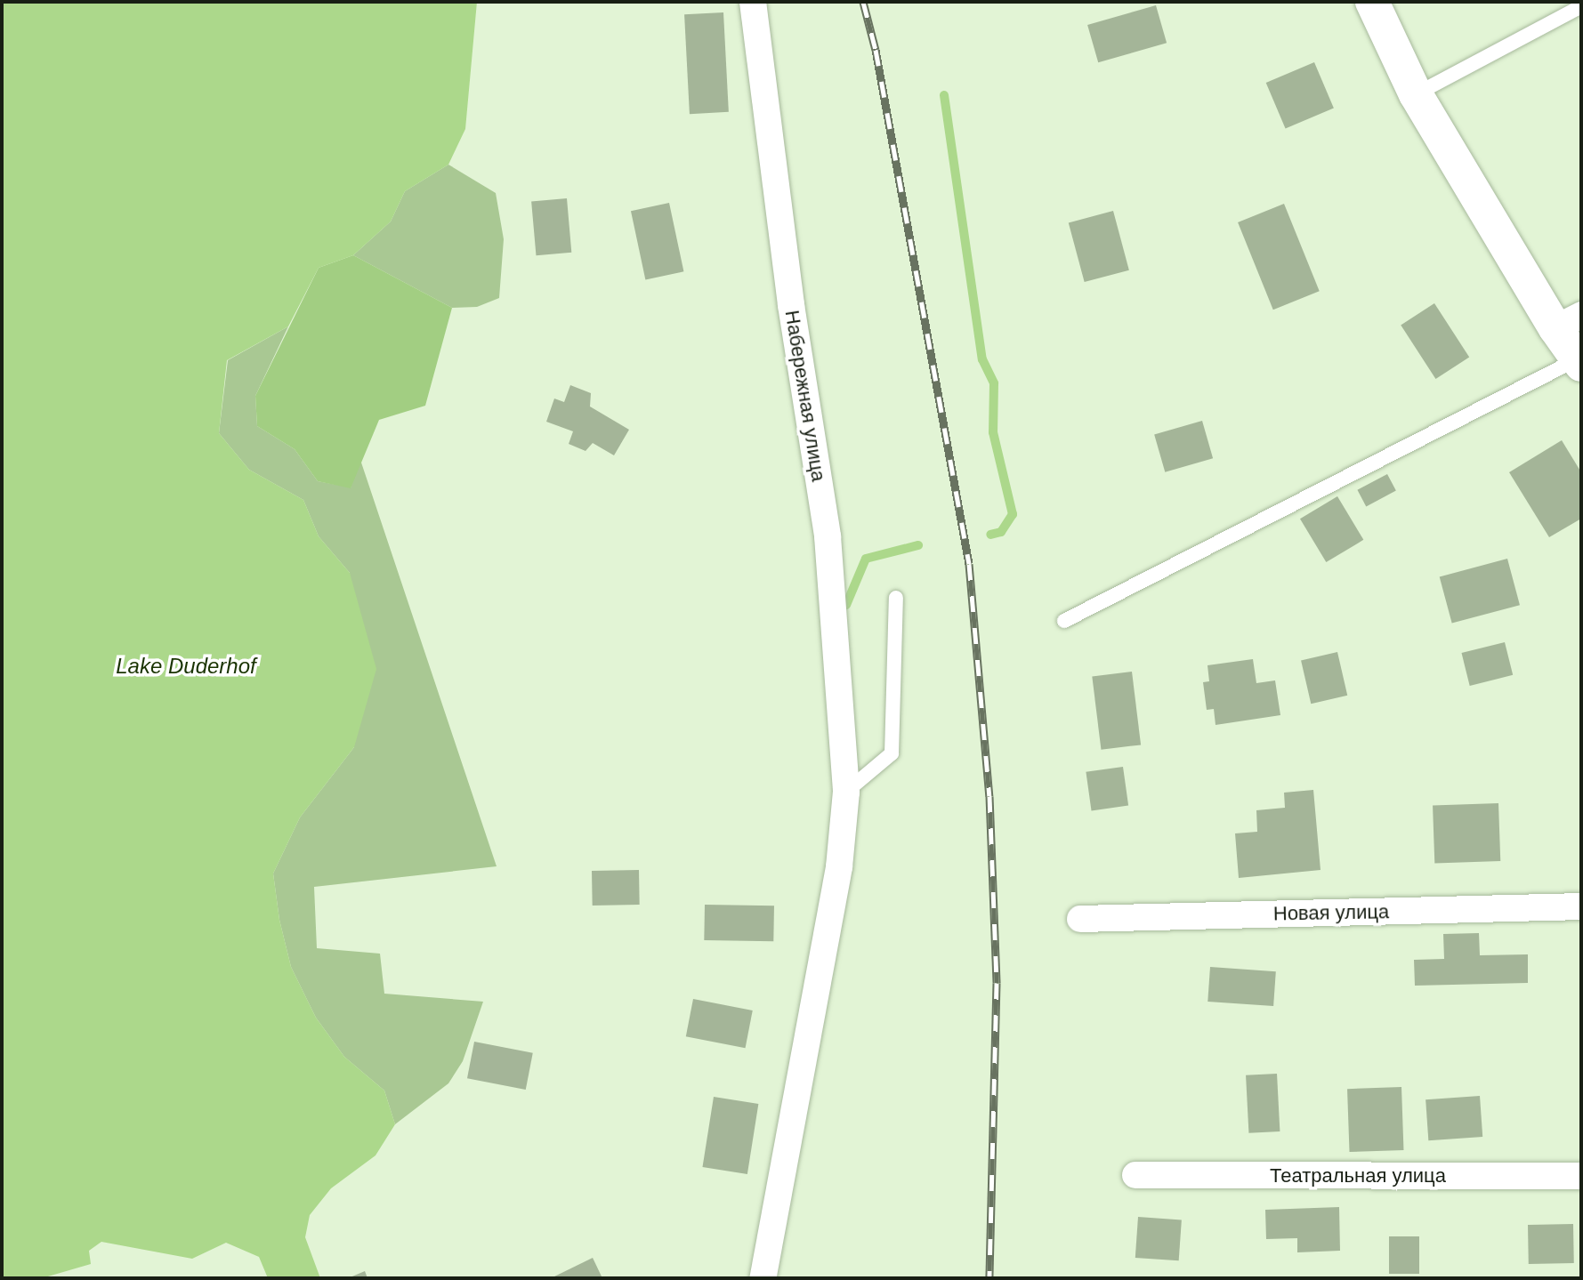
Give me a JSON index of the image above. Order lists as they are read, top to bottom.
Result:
{
  "streets": {
    "street": ["Набережная улица", "Новая улица", "Театральная улица"]
  },
  "water": ["Lake Duderhof"]
}
